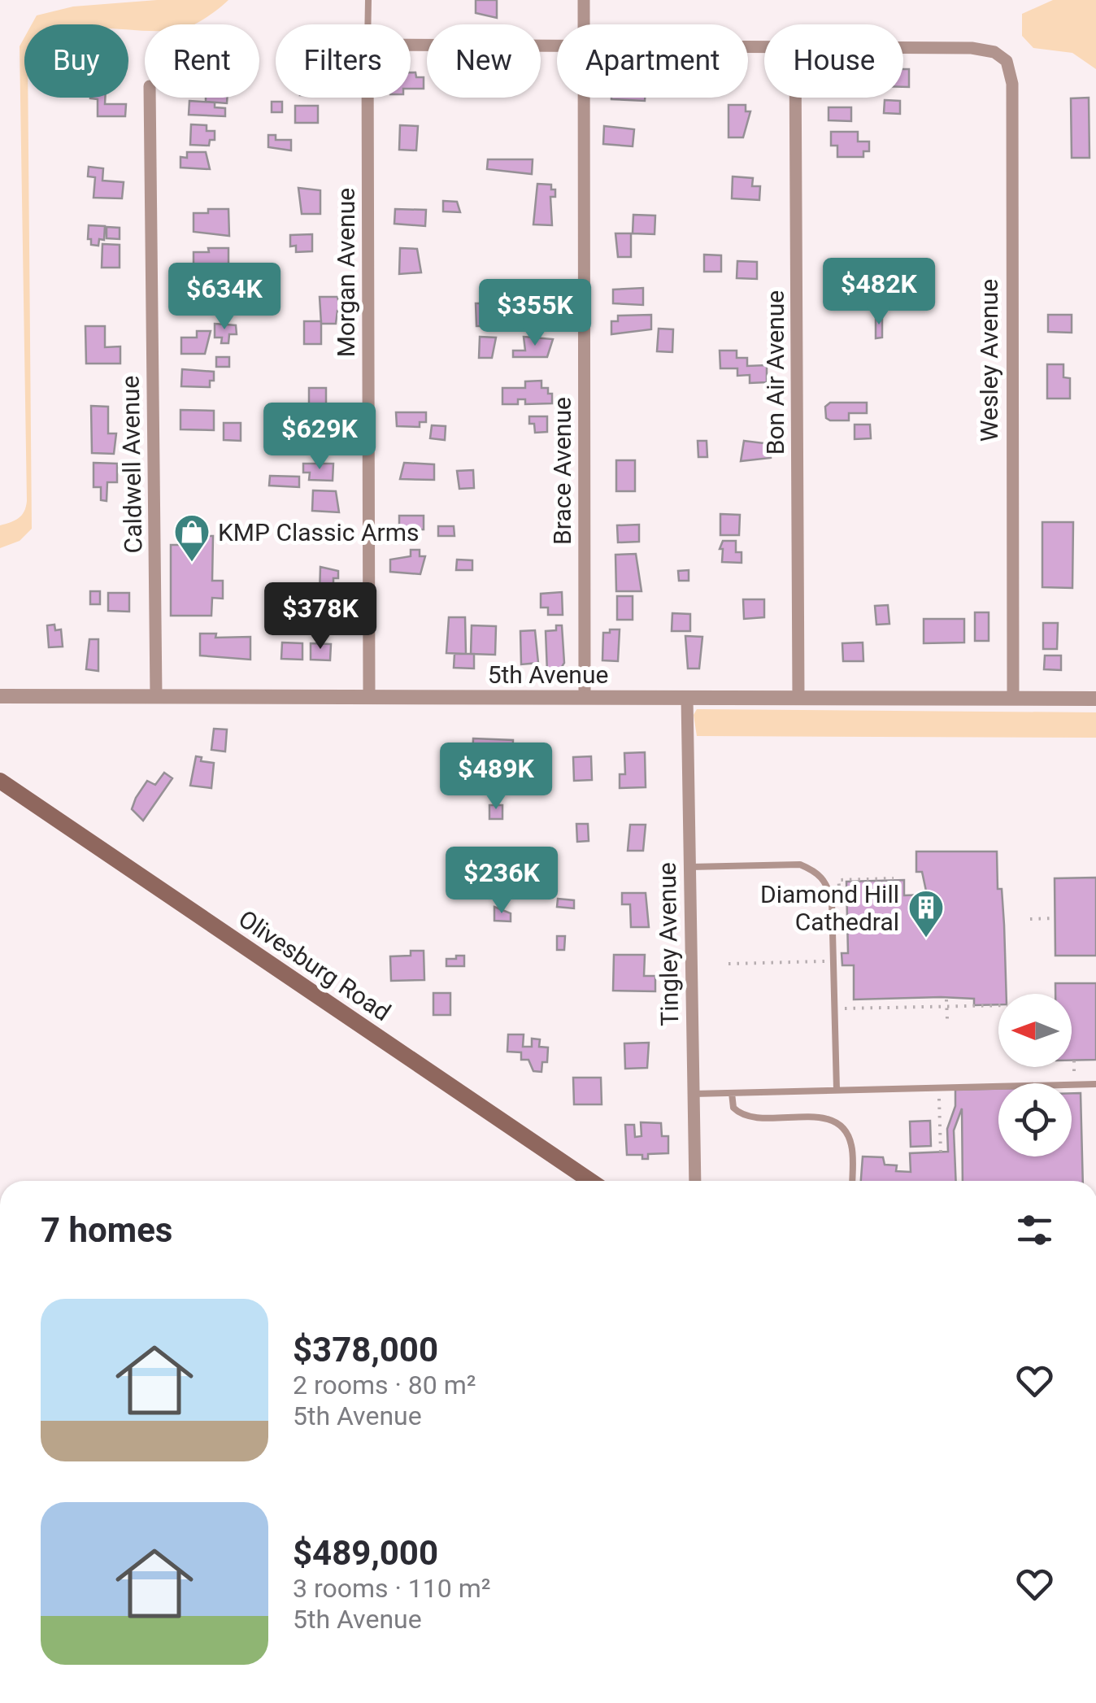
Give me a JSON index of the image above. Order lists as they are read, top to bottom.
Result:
{
  "streets": {
    "main road": ["Olivesburg Road"],
    "street": [
      "Morgan Avenue",
      "Wesley Avenue",
      "Bon Air Avenue",
      "Caldwell Avenue",
      "Brace Avenue",
      "5th Avenue",
      "Tingley Avenue"
    ]
  },
  "crossings": [
    ["Morgan Avenue", "5th Avenue"],
    ["Wesley Avenue", "5th Avenue"],
    ["Bon Air Avenue", "5th Avenue"],
    ["Caldwell Avenue", "5th Avenue"],
    ["Brace Avenue", "5th Avenue"],
    ["5th Avenue", "Tingley Avenue"]
  ],
  "places": {
    "shop": ["KMP Classic Arms"],
    "building": ["Diamond Hill Cathedral"]
  },
  "north": "left",
  "page": {
    "chip": [
      "Buy",
      "Rent",
      "Filters",
      "New",
      "Apartment",
      "House"
    ],
    "price": [
      "$482K",
      "$634K",
      "$355K",
      "$629K",
      "$378K",
      "$489K",
      "$236K"
    ],
    "heading": "7 homes",
    "list": [
      {
        "name": "$378,000",
        "note": "2 rooms · 80 m² · 5th Avenue"
      },
      {
        "name": "$489,000",
        "note": "3 rooms · 110 m² · 5th Avenue"
      }
    ]
  }
}
